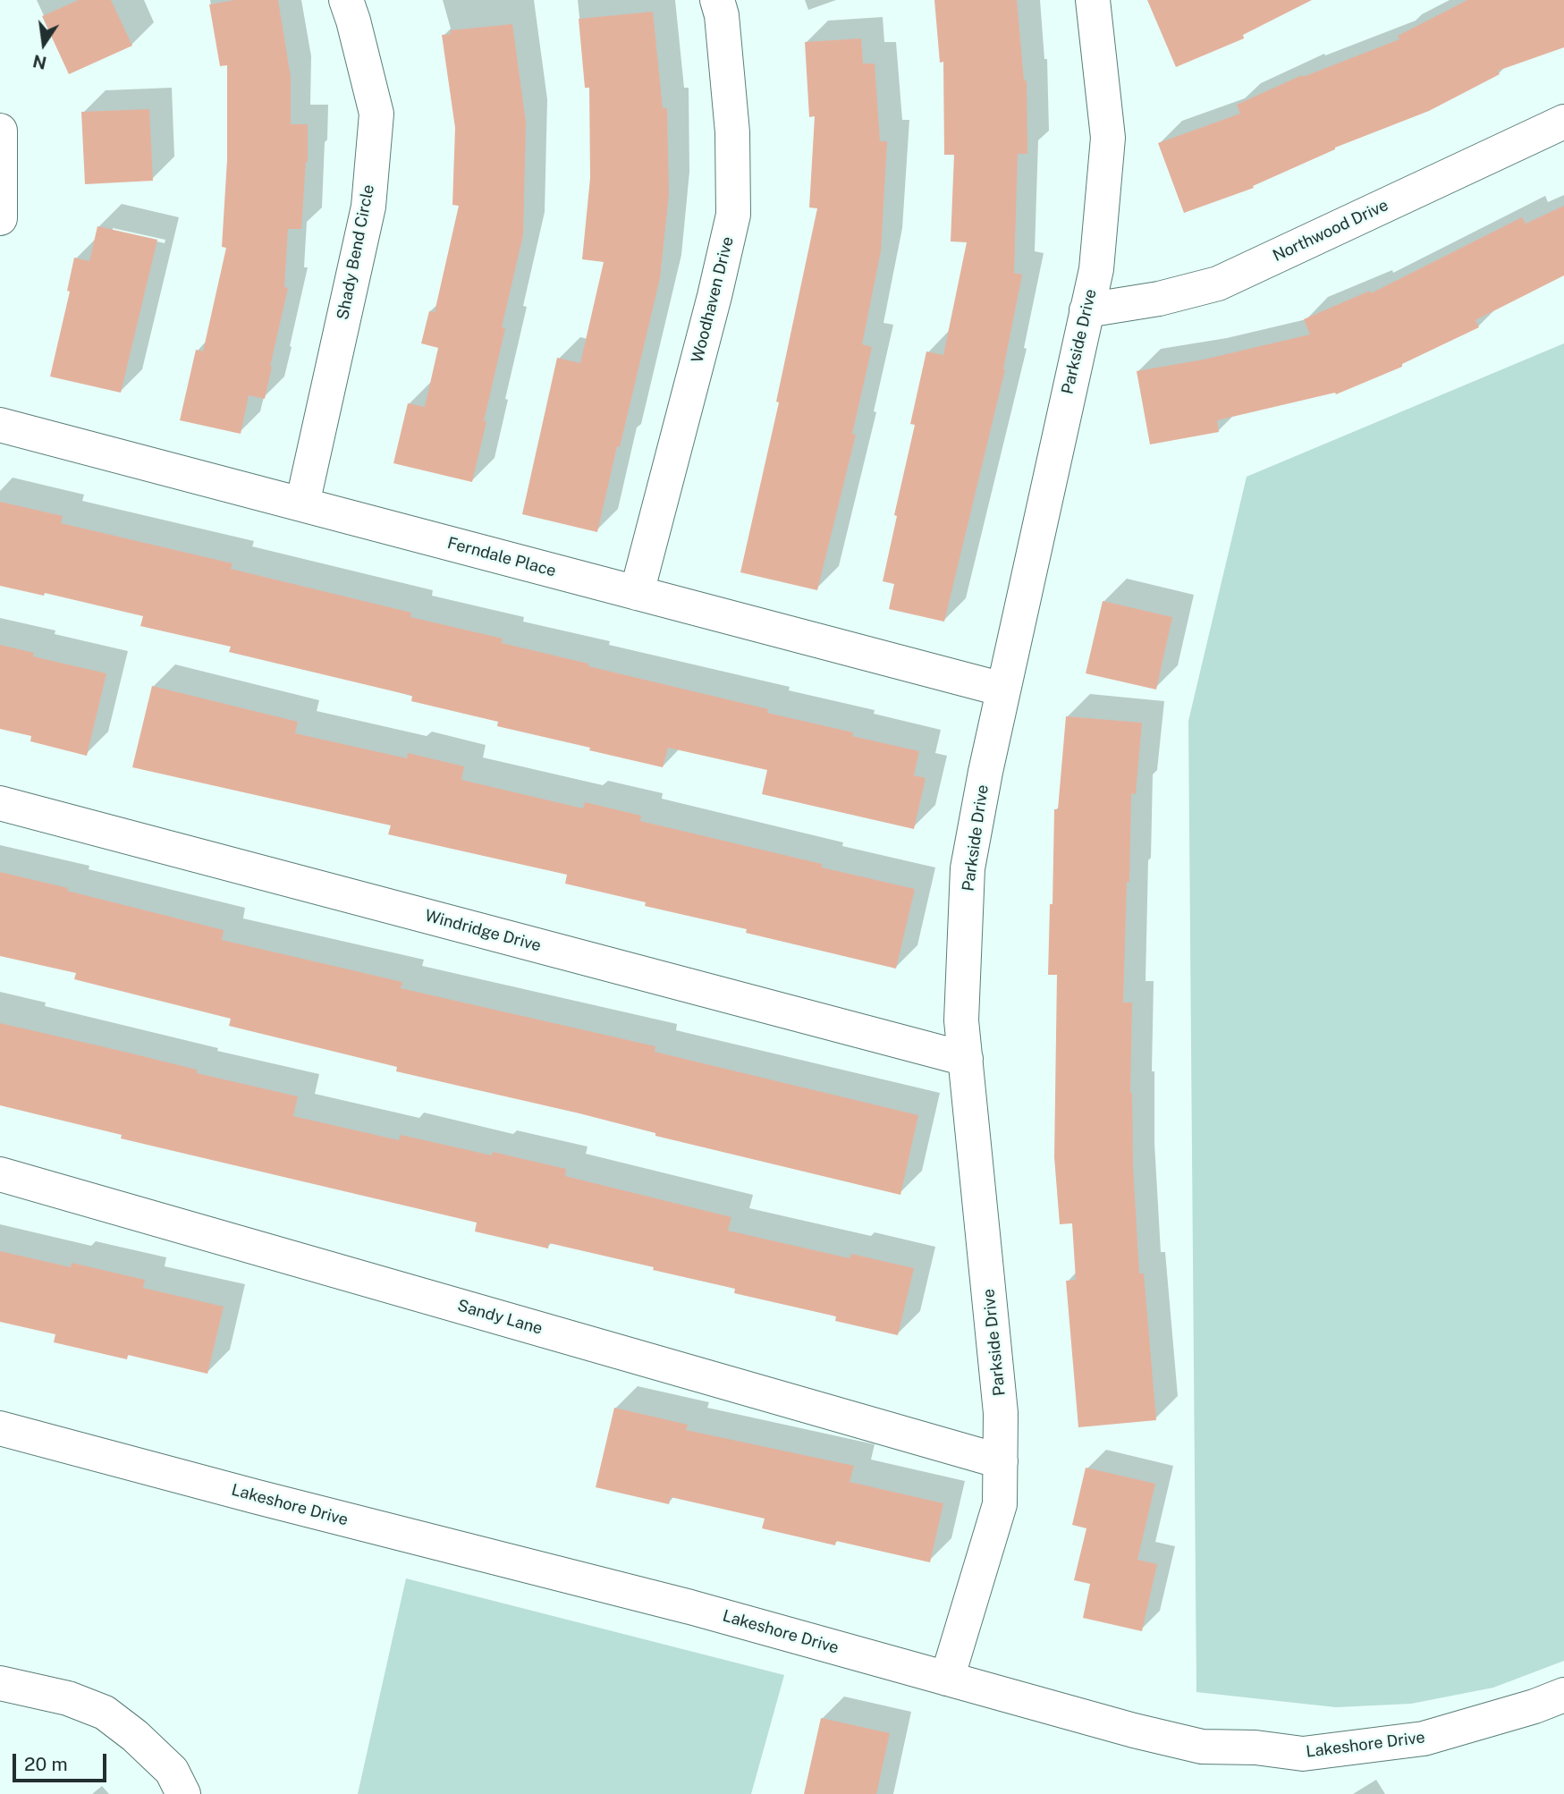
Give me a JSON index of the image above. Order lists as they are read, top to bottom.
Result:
{
  "streets": {
    "street": [
      "Northwood Drive",
      "Shady Bend Circle",
      "Woodhaven Drive",
      "Parkside Drive",
      "Ferndale Place",
      "Windridge Drive",
      "Sandy Lane",
      "Lakeshore Drive"
    ]
  },
  "crossings": [
    ["Northwood Drive", "Parkside Drive"],
    ["Shady Bend Circle", "Ferndale Place"],
    ["Woodhaven Drive", "Ferndale Place"],
    ["Parkside Drive", "Ferndale Place"],
    ["Parkside Drive", "Windridge Drive"],
    ["Parkside Drive", "Sandy Lane"],
    ["Parkside Drive", "Lakeshore Drive"]
  ],
  "scale_bar": "20 m",
  "north": "bottom"
}
